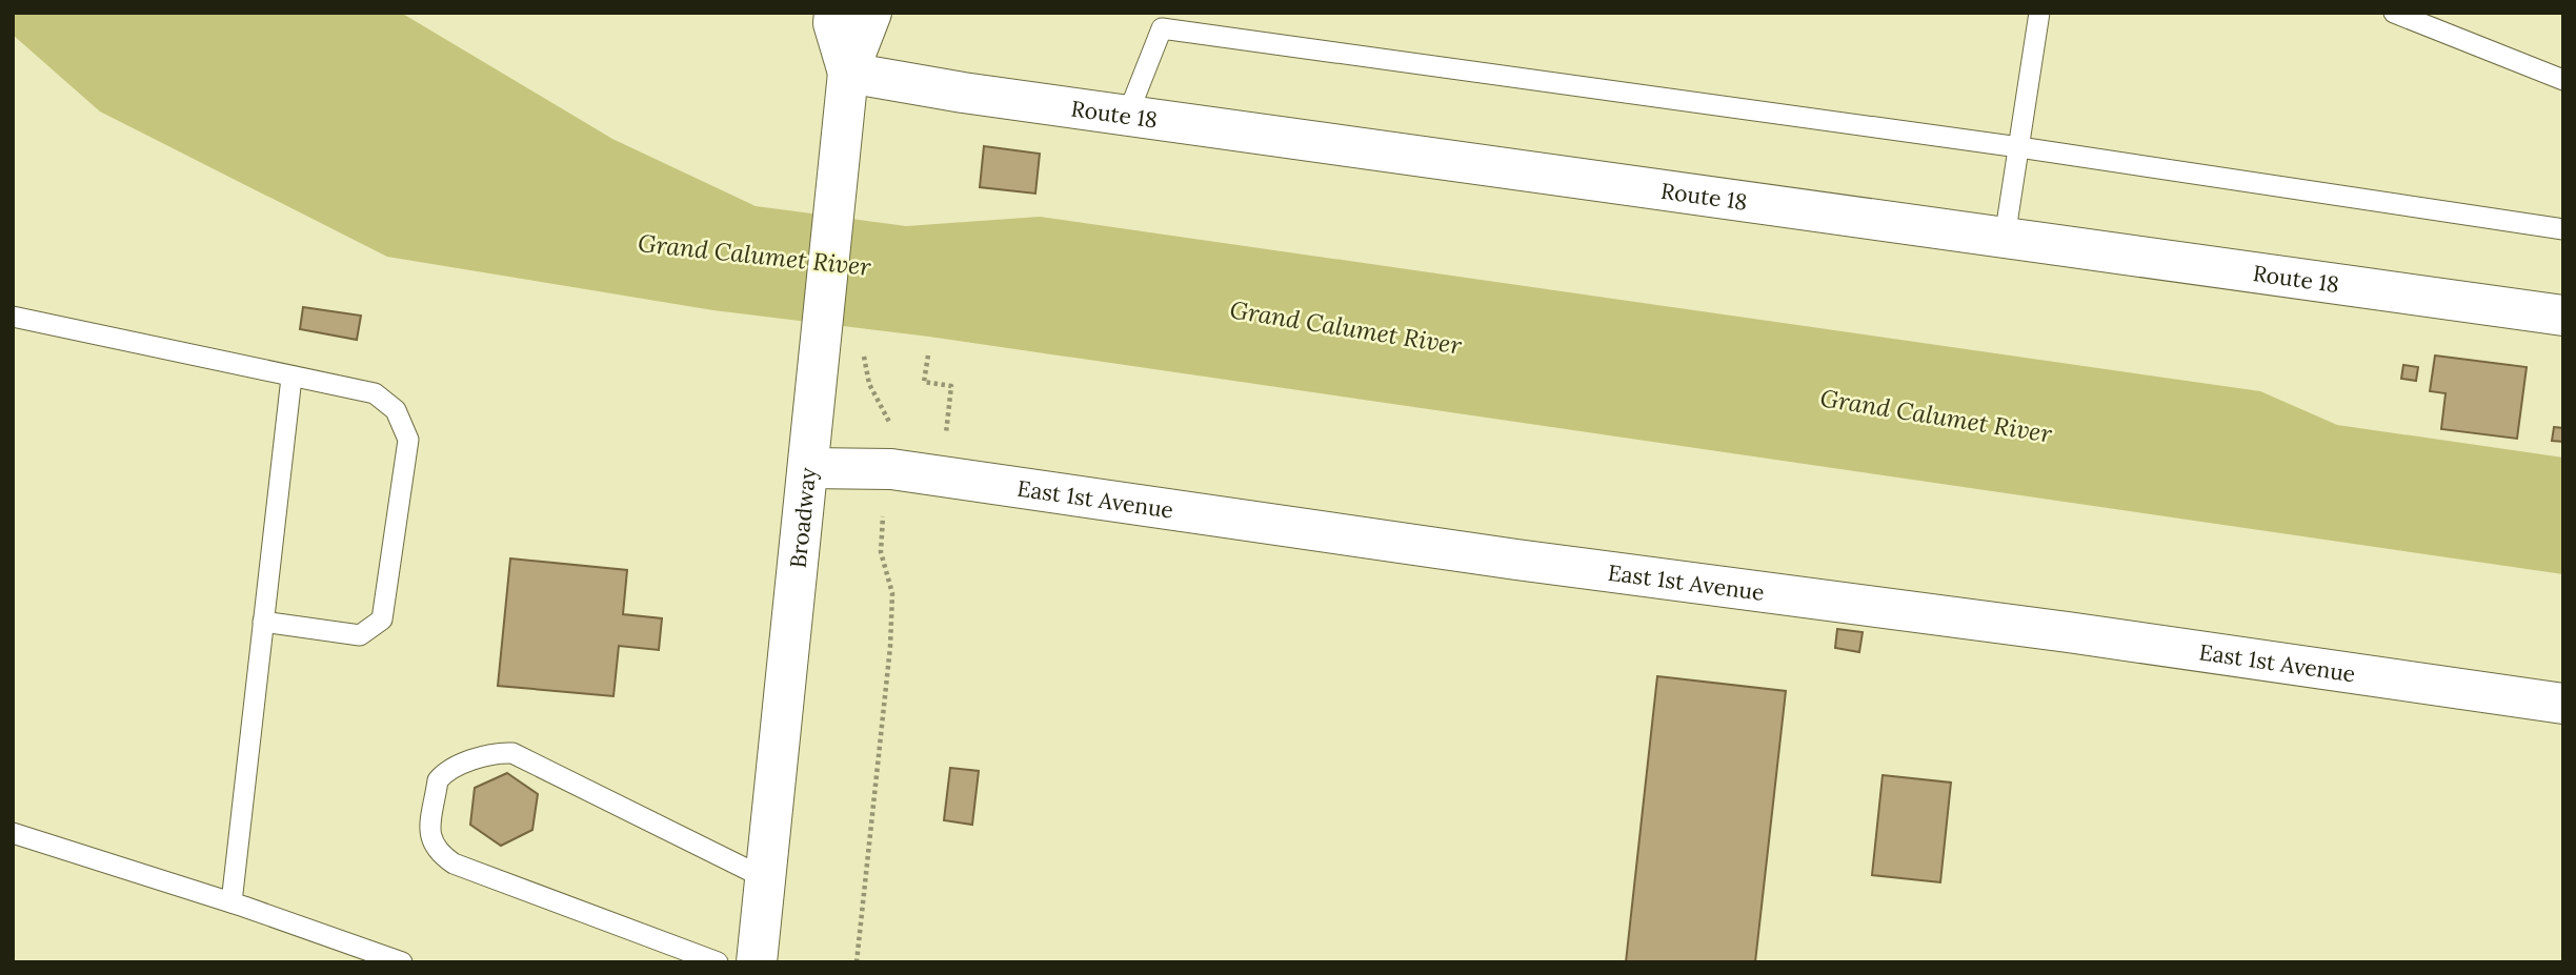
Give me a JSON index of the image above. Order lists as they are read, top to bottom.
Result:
{
  "streets": {
    "street": ["Route 18", "East 1st Avenue", "Broadway"]
  },
  "crossings": [
    ["Route 18", "Broadway"],
    ["East 1st Avenue", "Broadway"]
  ],
  "water": ["Grand Calumet River"]
}
